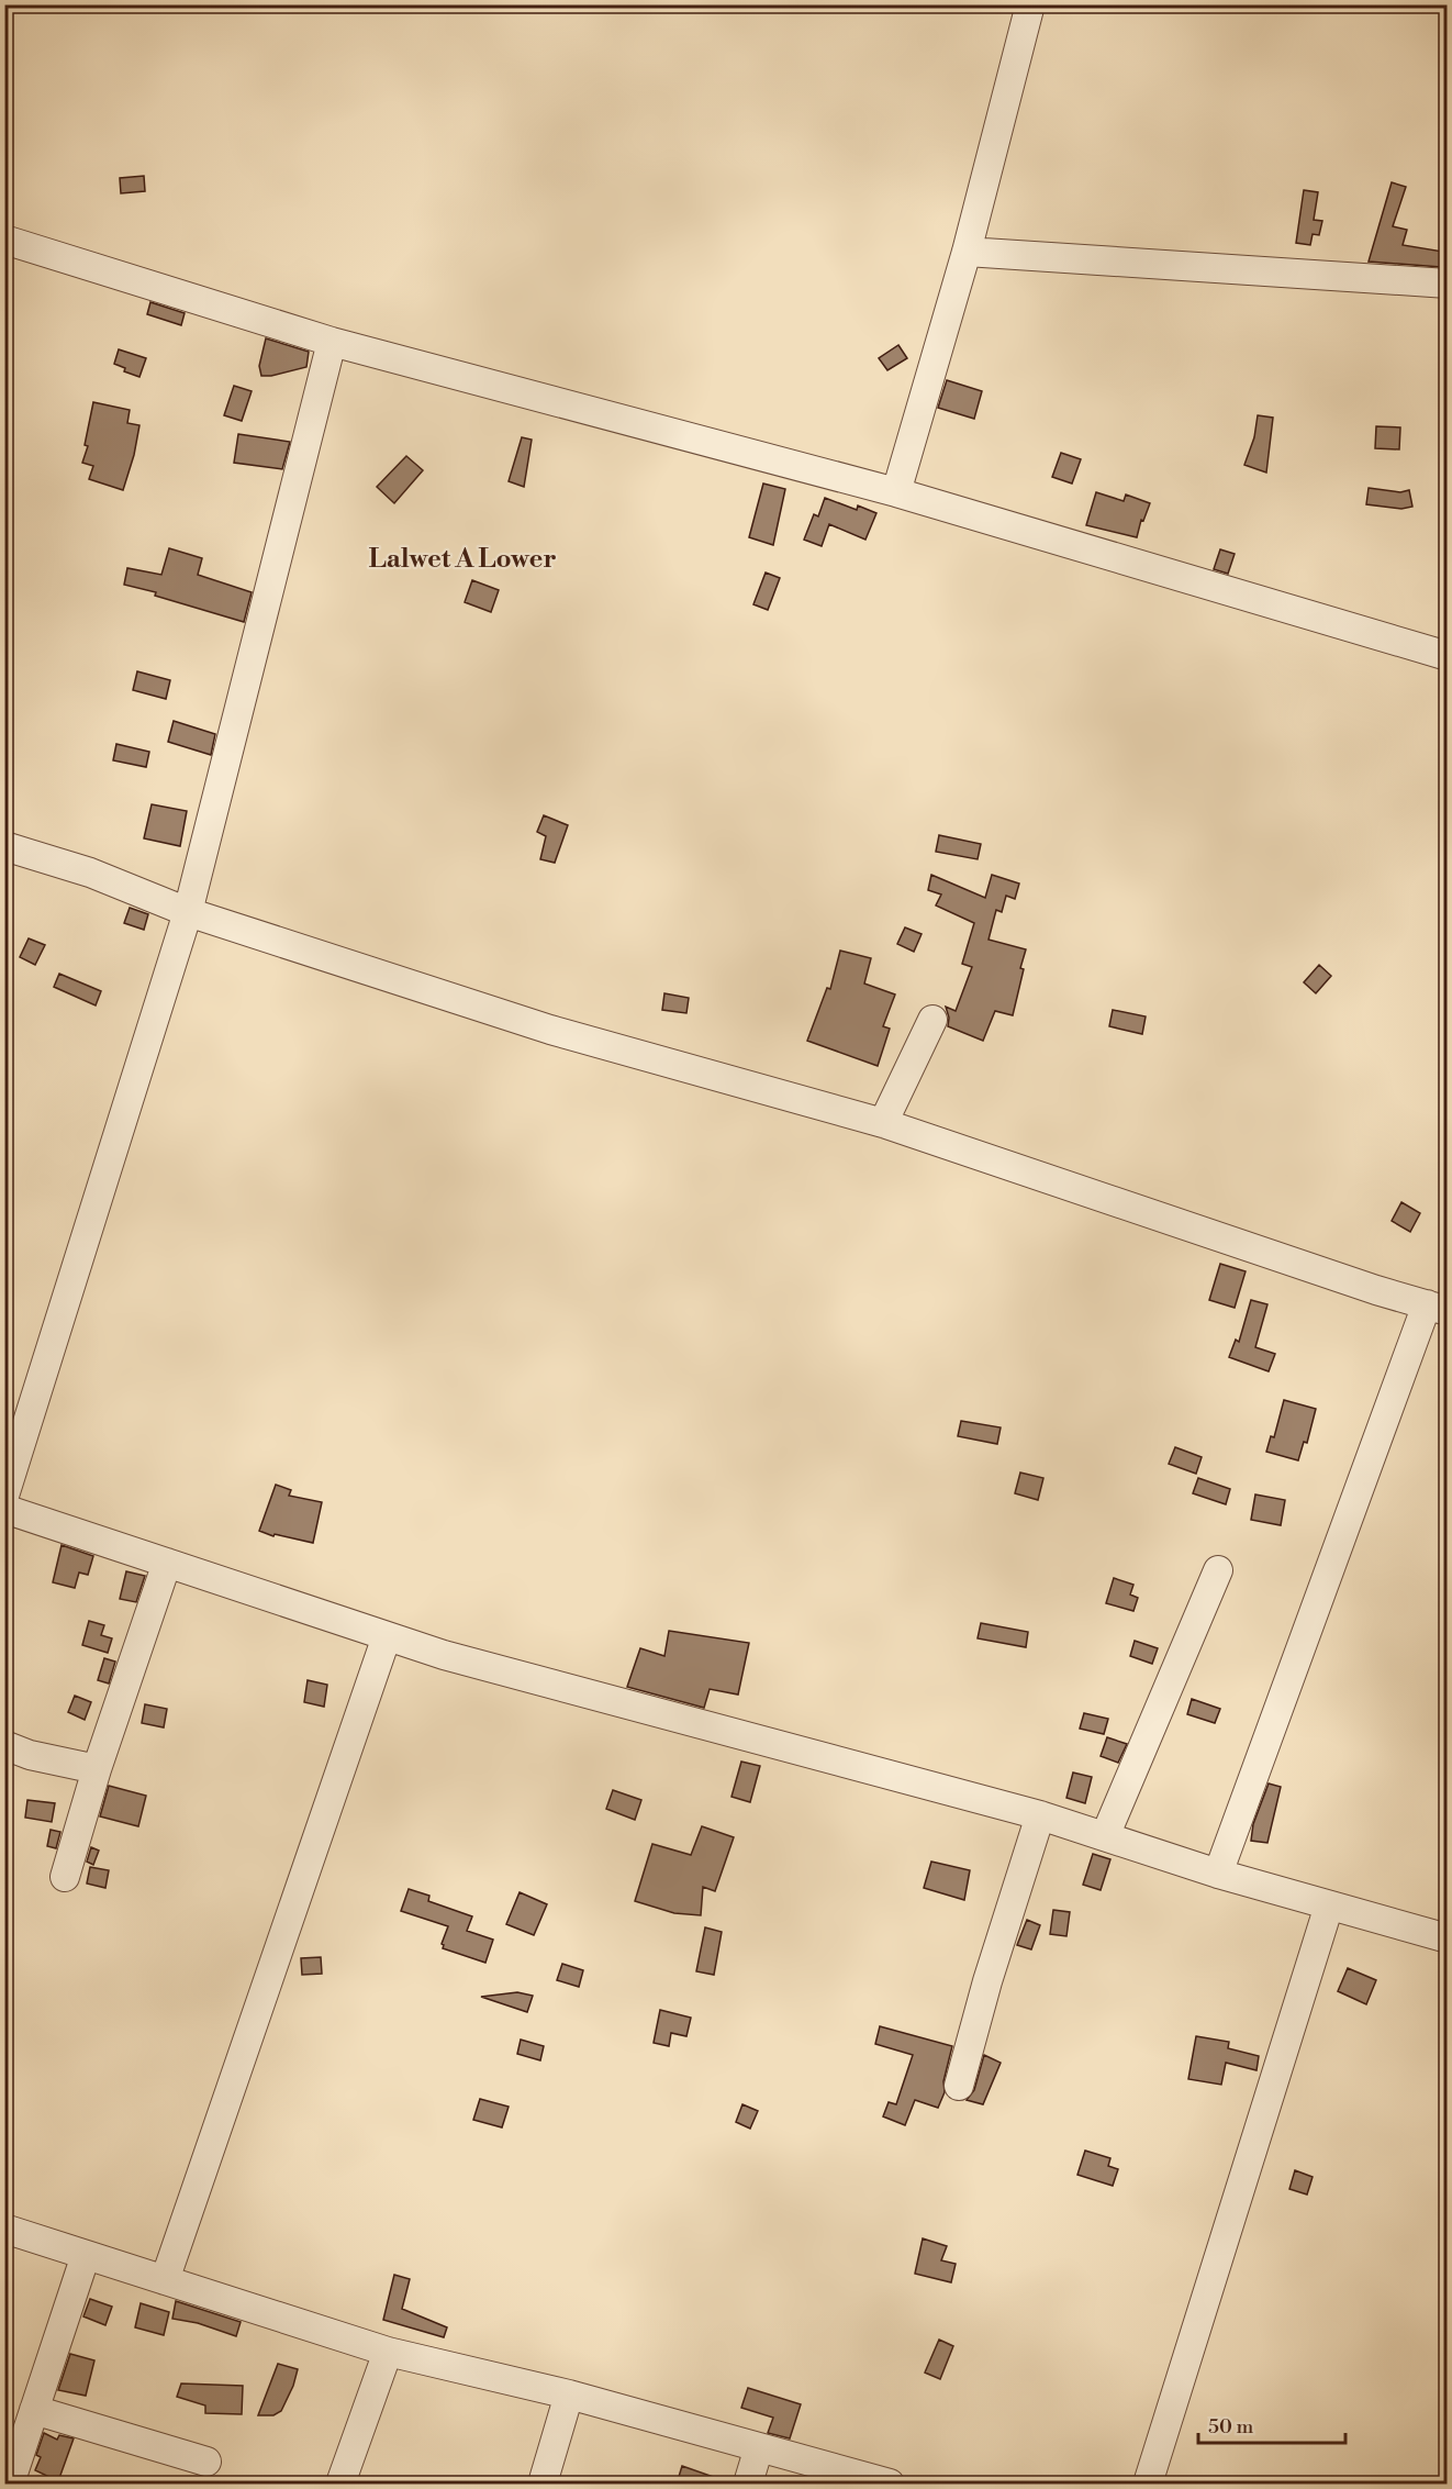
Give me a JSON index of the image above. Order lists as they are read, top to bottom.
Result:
{
  "districts": ["Lalwet A Lower"],
  "scale_bar": "50 m"
}
